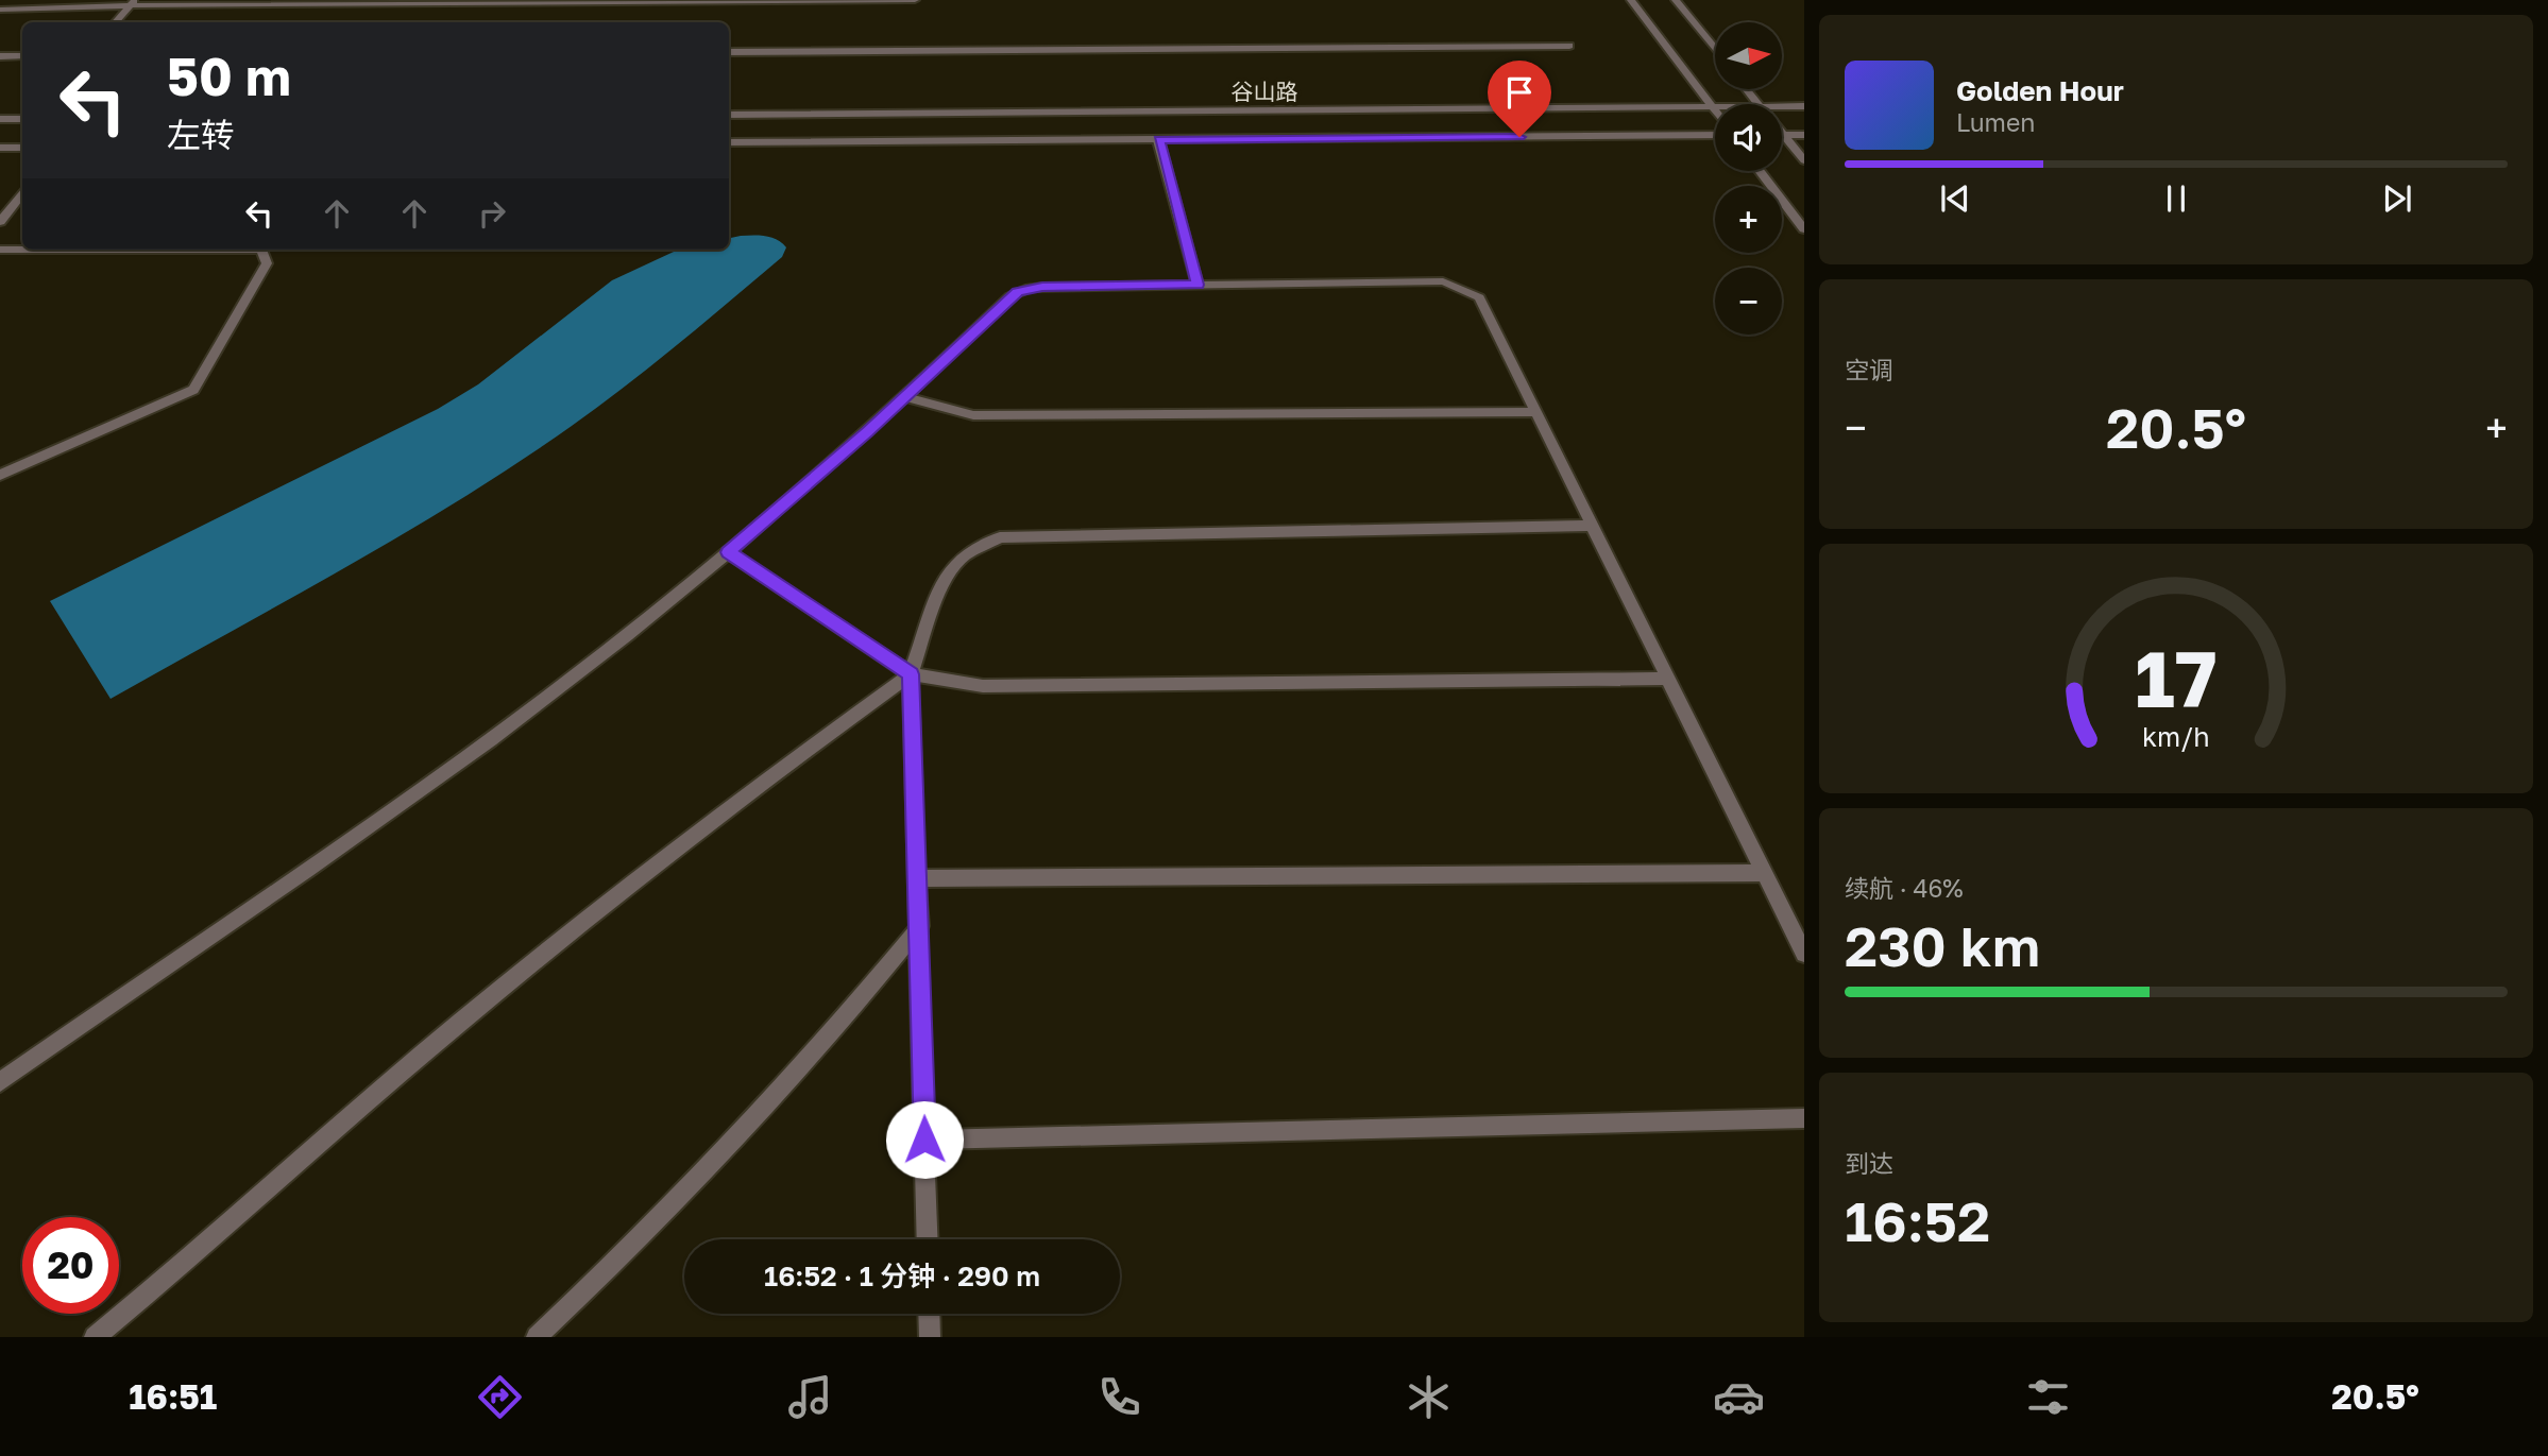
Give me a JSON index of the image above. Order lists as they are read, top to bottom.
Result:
{
  "streets": {
    "street": ["谷山路"]
  },
  "north": "right",
  "page": {
    "map_buttons": ["+", "−"],
    "turn": ["50 m", "左转"],
    "song": ["Golden Hour", "Lumen"],
    "tile": [
      "空调",
      ["续航 · 46%", "230 km"],
      ["到达", "16:52"]
    ],
    "heat": ["−", "20.5°", "+"],
    "limit": "20",
    "trip": "16:52 · 1 分钟 · 290 m",
    "tabs": ["16:51", "20.5°"],
    "gauge": ["17", "km/h"]
  }
}
